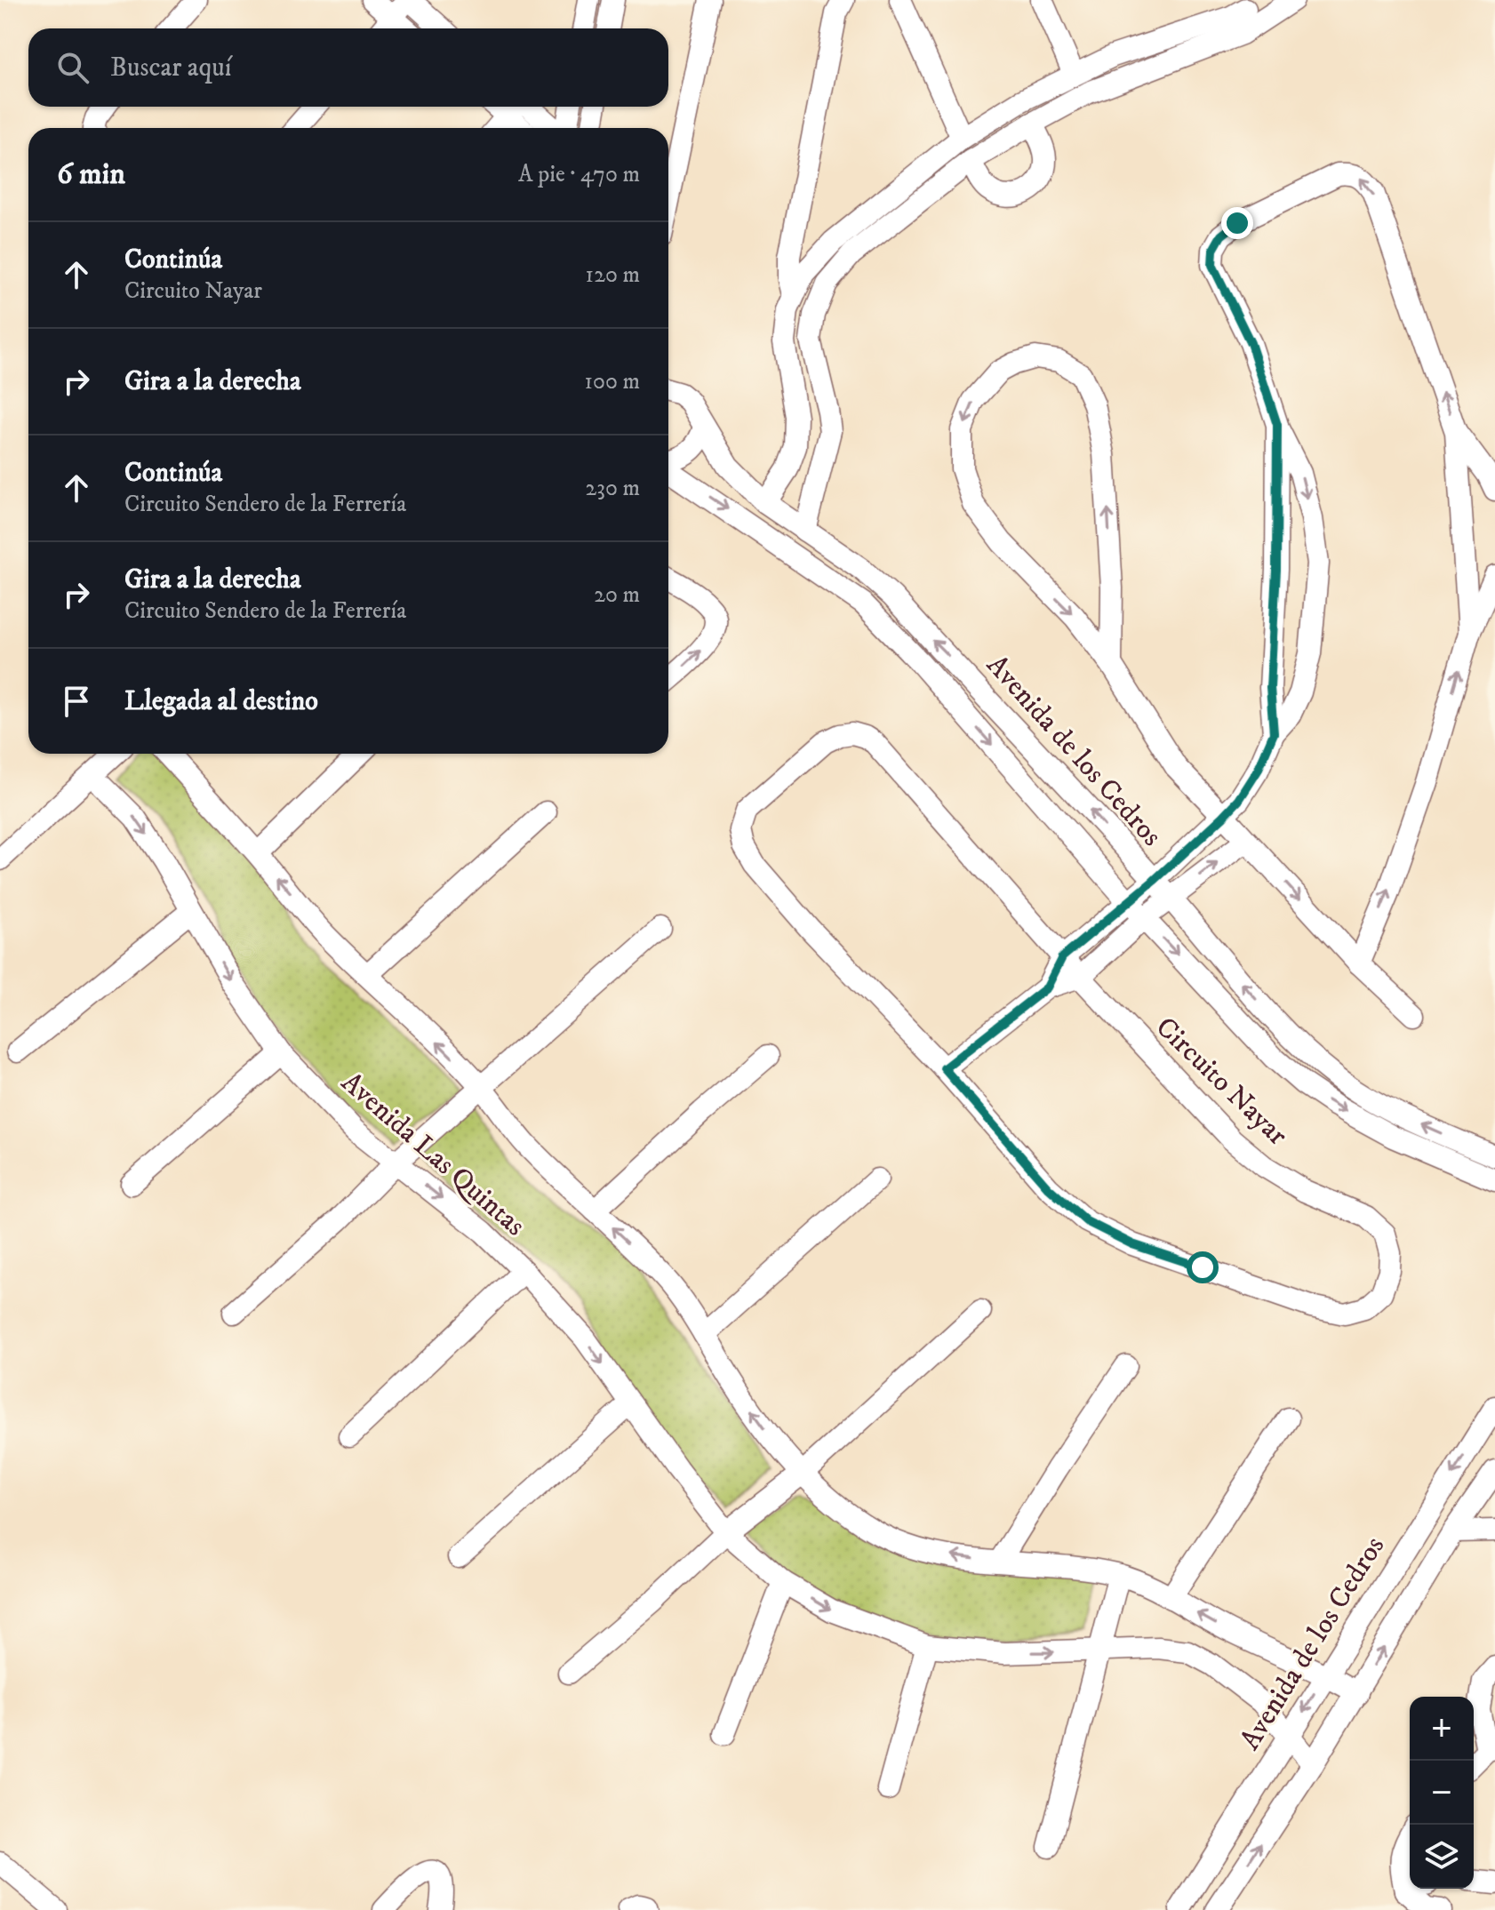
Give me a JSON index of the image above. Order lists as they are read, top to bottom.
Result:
{
  "streets": {
    "street": ["Avenida de los Cedros", "Circuito Nayar", "Avenida Las Quintas"]
  },
  "crossings": [
    ["Avenida de los Cedros", "Avenida Las Quintas"]
  ],
  "page": {
    "search": "Buscar aquí",
    "heading": ["6 min", "A pie · 470 m"],
    "list": [
      ["Continúa", "Circuito Nayar", "120 m"],
      ["Gira a la derecha", "100 m"],
      ["Continúa", "Circuito Sendero de la Ferrería", "230 m"],
      ["Gira a la derecha", "Circuito Sendero de la Ferrería", "20 m"],
      "Llegada al destino"
    ],
    "map_buttons": ["+", "−"]
  }
}
